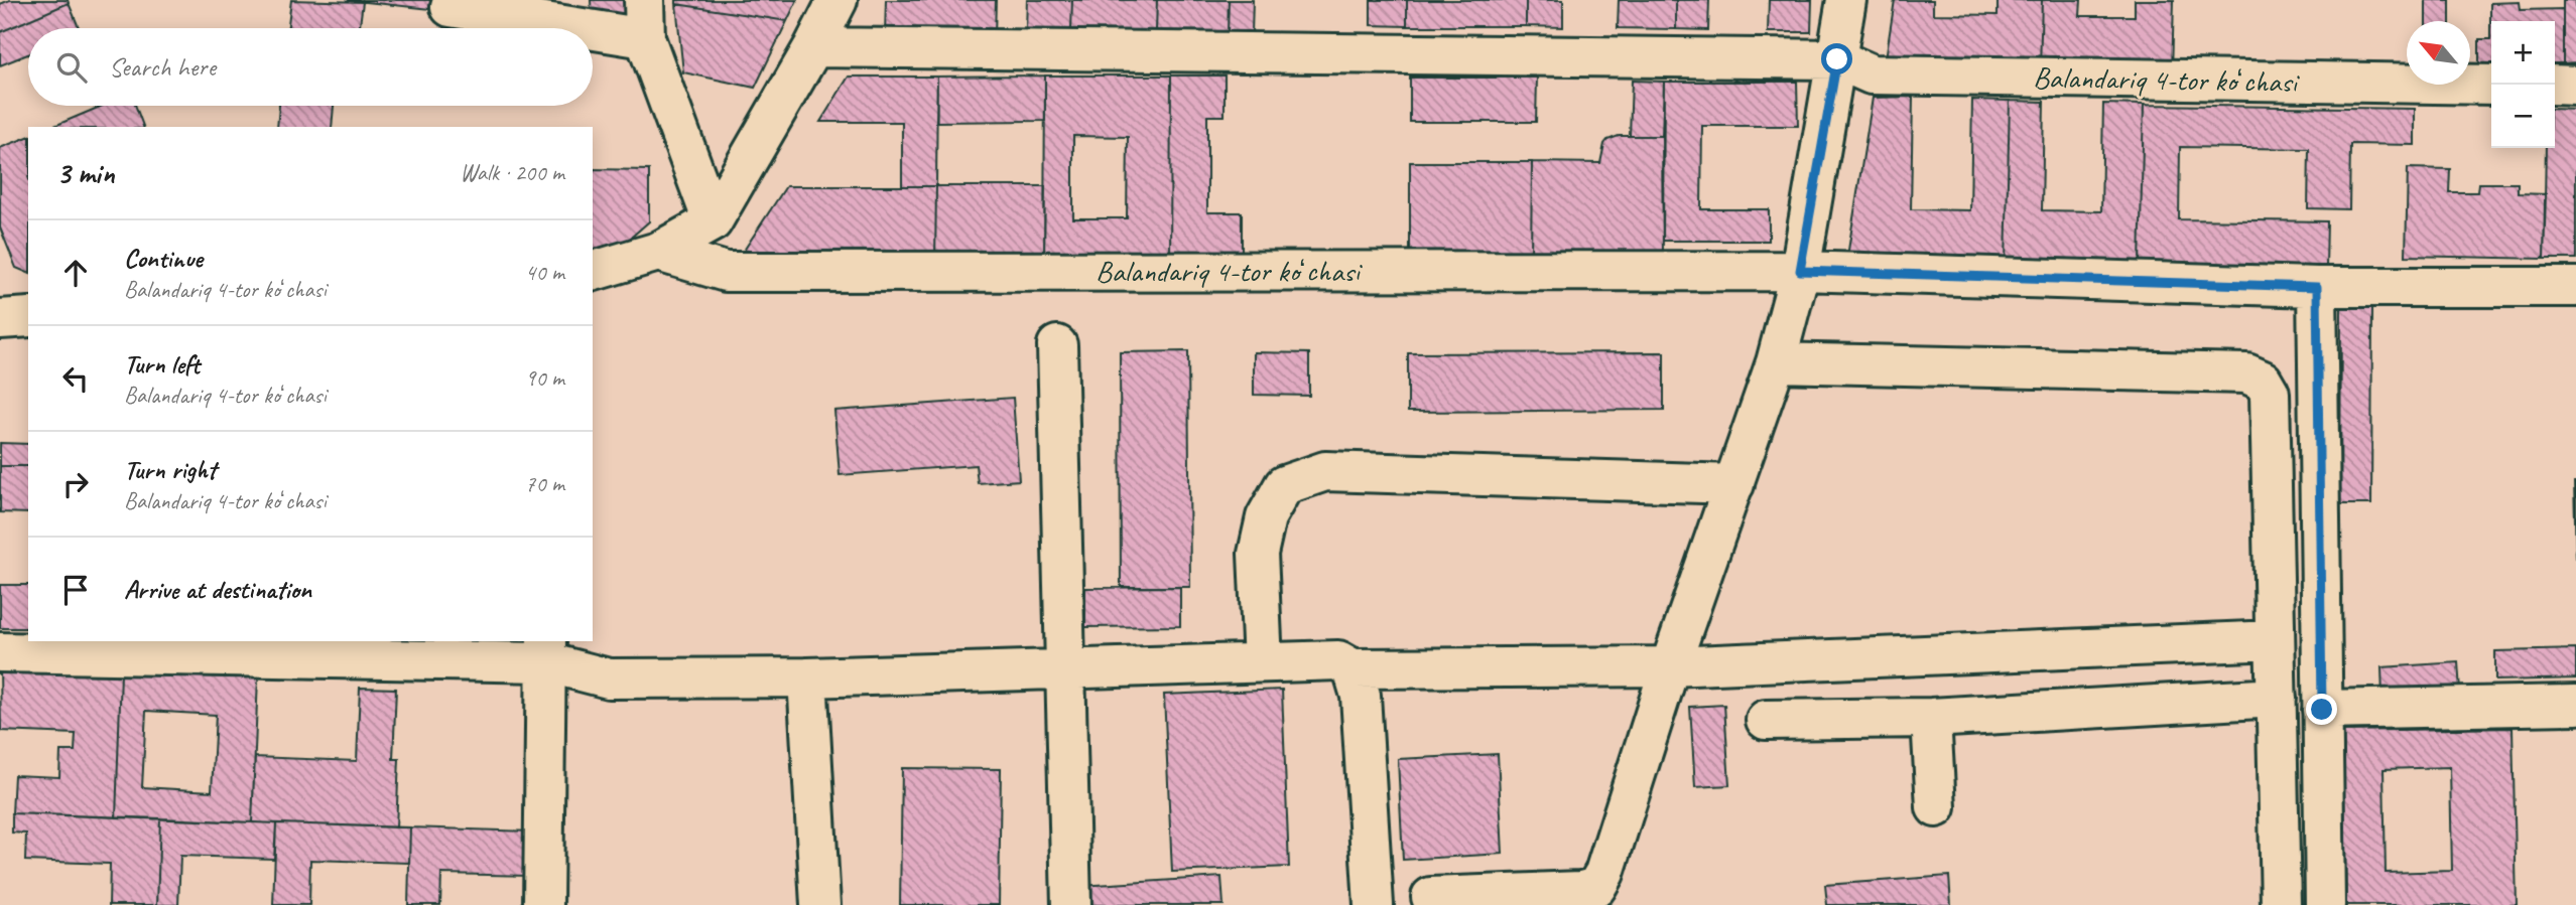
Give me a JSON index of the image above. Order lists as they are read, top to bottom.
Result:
{
  "streets": {
    "street": ["Balandariq 4-tor koʻchasi"]
  },
  "north": "top left",
  "page": {
    "map_buttons": ["+", "−"],
    "search": "Search here",
    "heading": ["3 min", "Walk · 200 m"],
    "list": [
      ["Continue", "Balandariq 4-tor koʻchasi", "40 m"],
      ["Turn left", "Balandariq 4-tor koʻchasi", "90 m"],
      ["Turn right", "Balandariq 4-tor koʻchasi", "70 m"],
      "Arrive at destination"
    ]
  }
}
